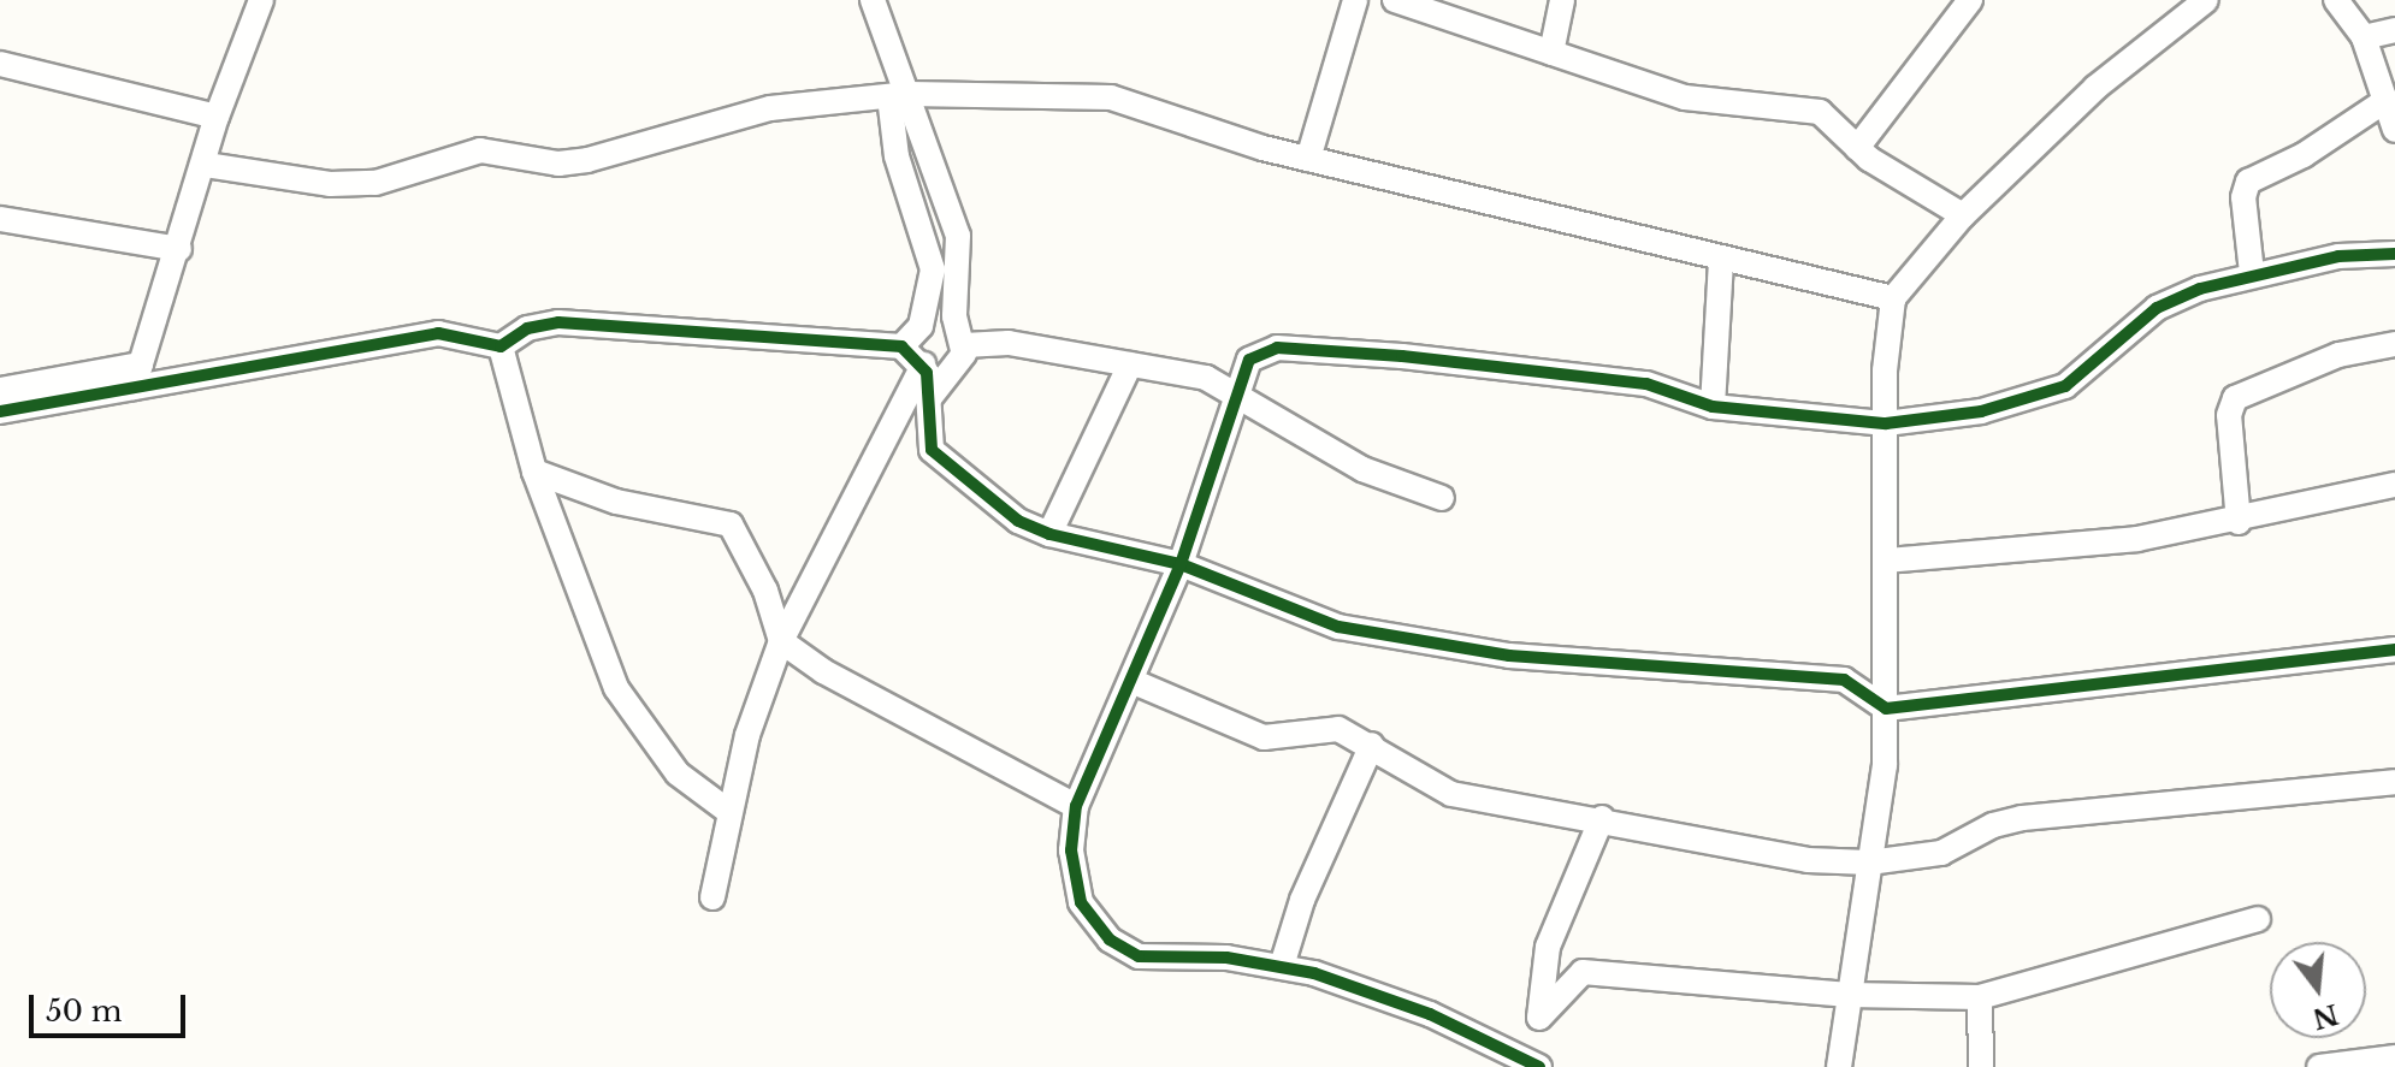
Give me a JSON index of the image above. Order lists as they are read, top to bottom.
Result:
{
  "scale_bar": "50 m",
  "north": "bottom"
}
